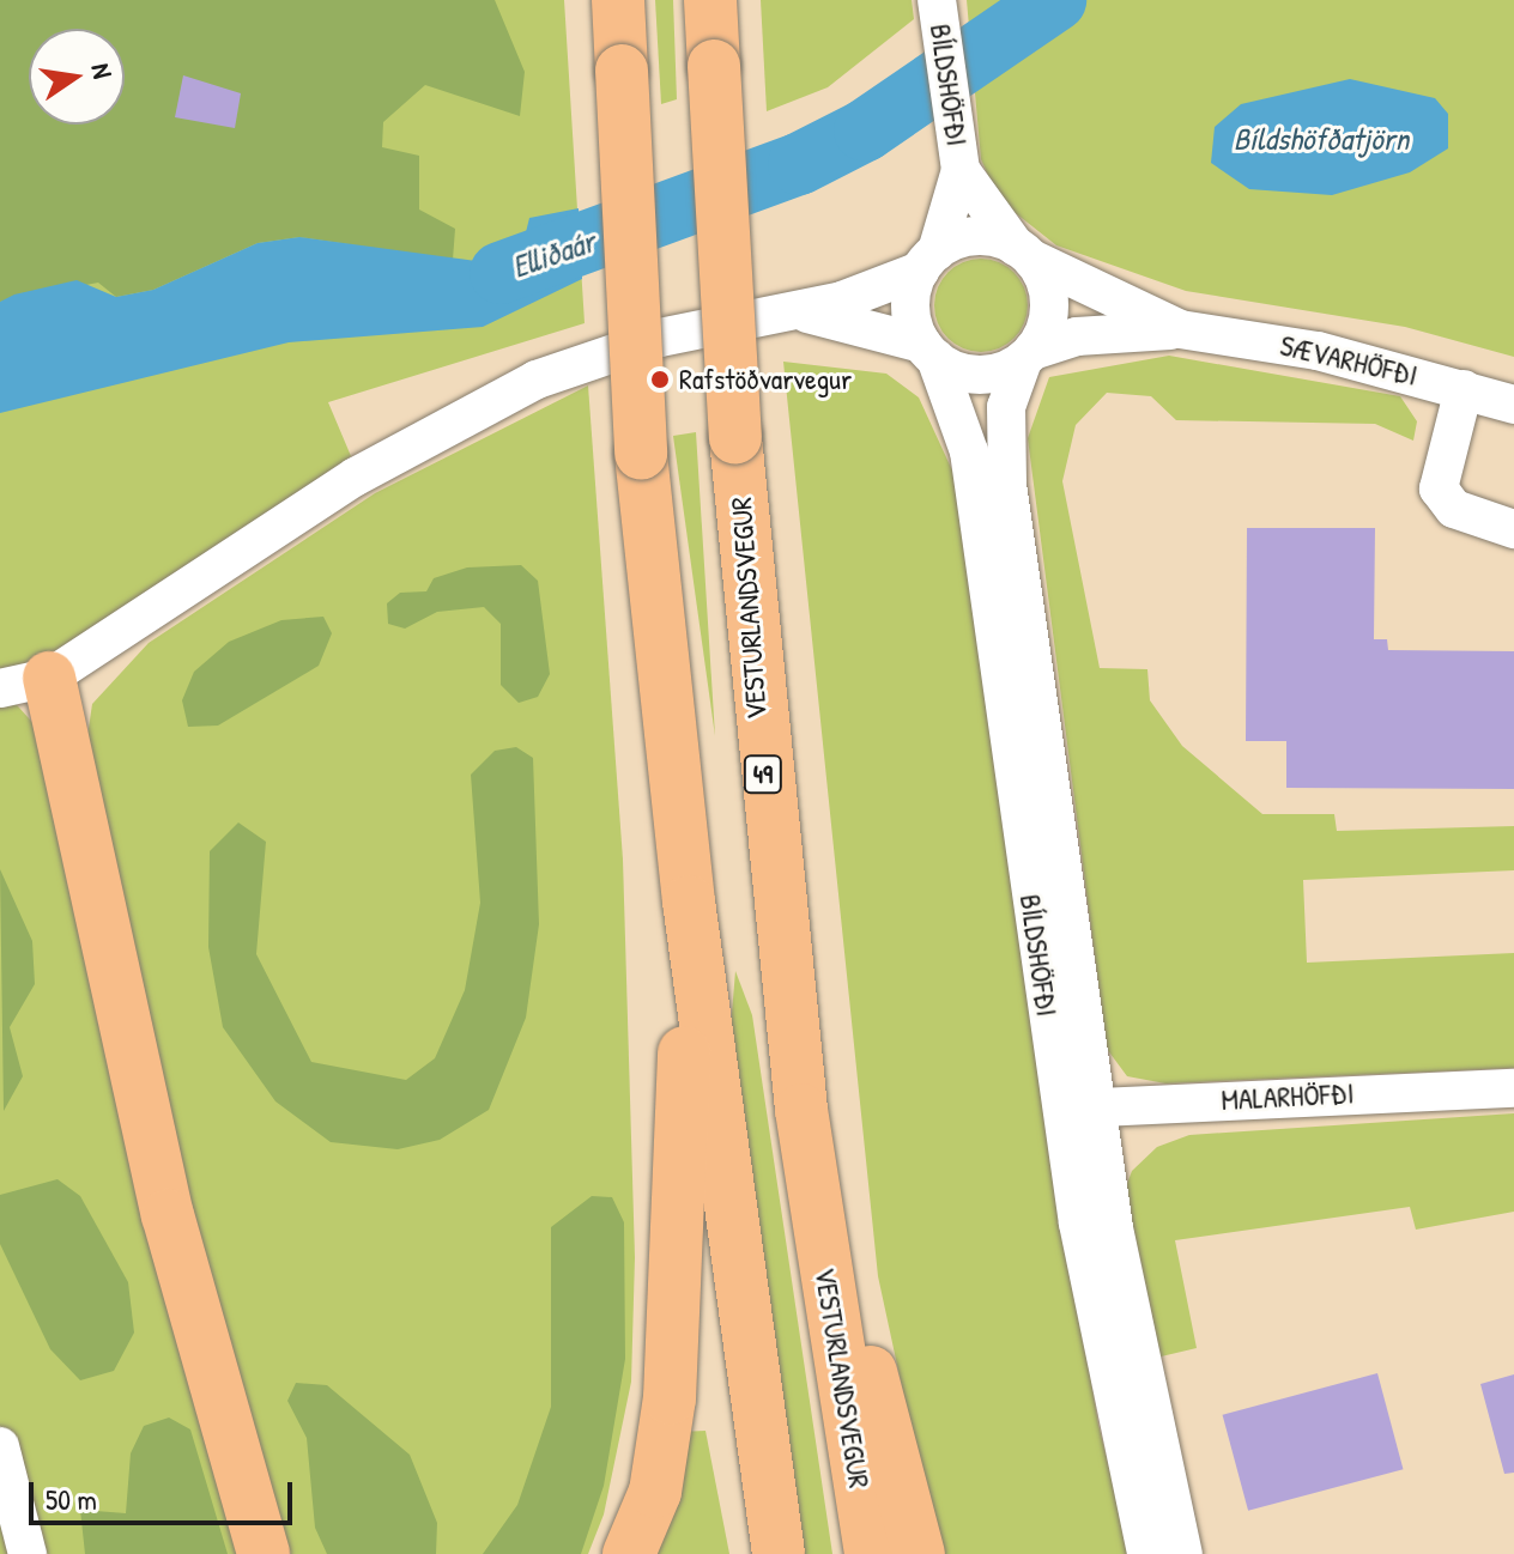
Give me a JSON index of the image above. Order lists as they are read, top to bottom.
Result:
{
  "streets": {
    "highway": ["VESTURLANDSVEGUR", "49"],
    "street": ["BÍLDSHÖFÐI", "SÆVARHÖFÐI", "MALARHÖFÐI"]
  },
  "crossings": [
    ["BÍLDSHÖFÐI", "SÆVARHÖFÐI"],
    ["BÍLDSHÖFÐI", "MALARHÖFÐI"]
  ],
  "water": ["Bíldshöfðatjörn", "Elliðaár"],
  "places": ["Rafstöðvarvegur"],
  "scale_bar": "50 m",
  "north": "right"
}
